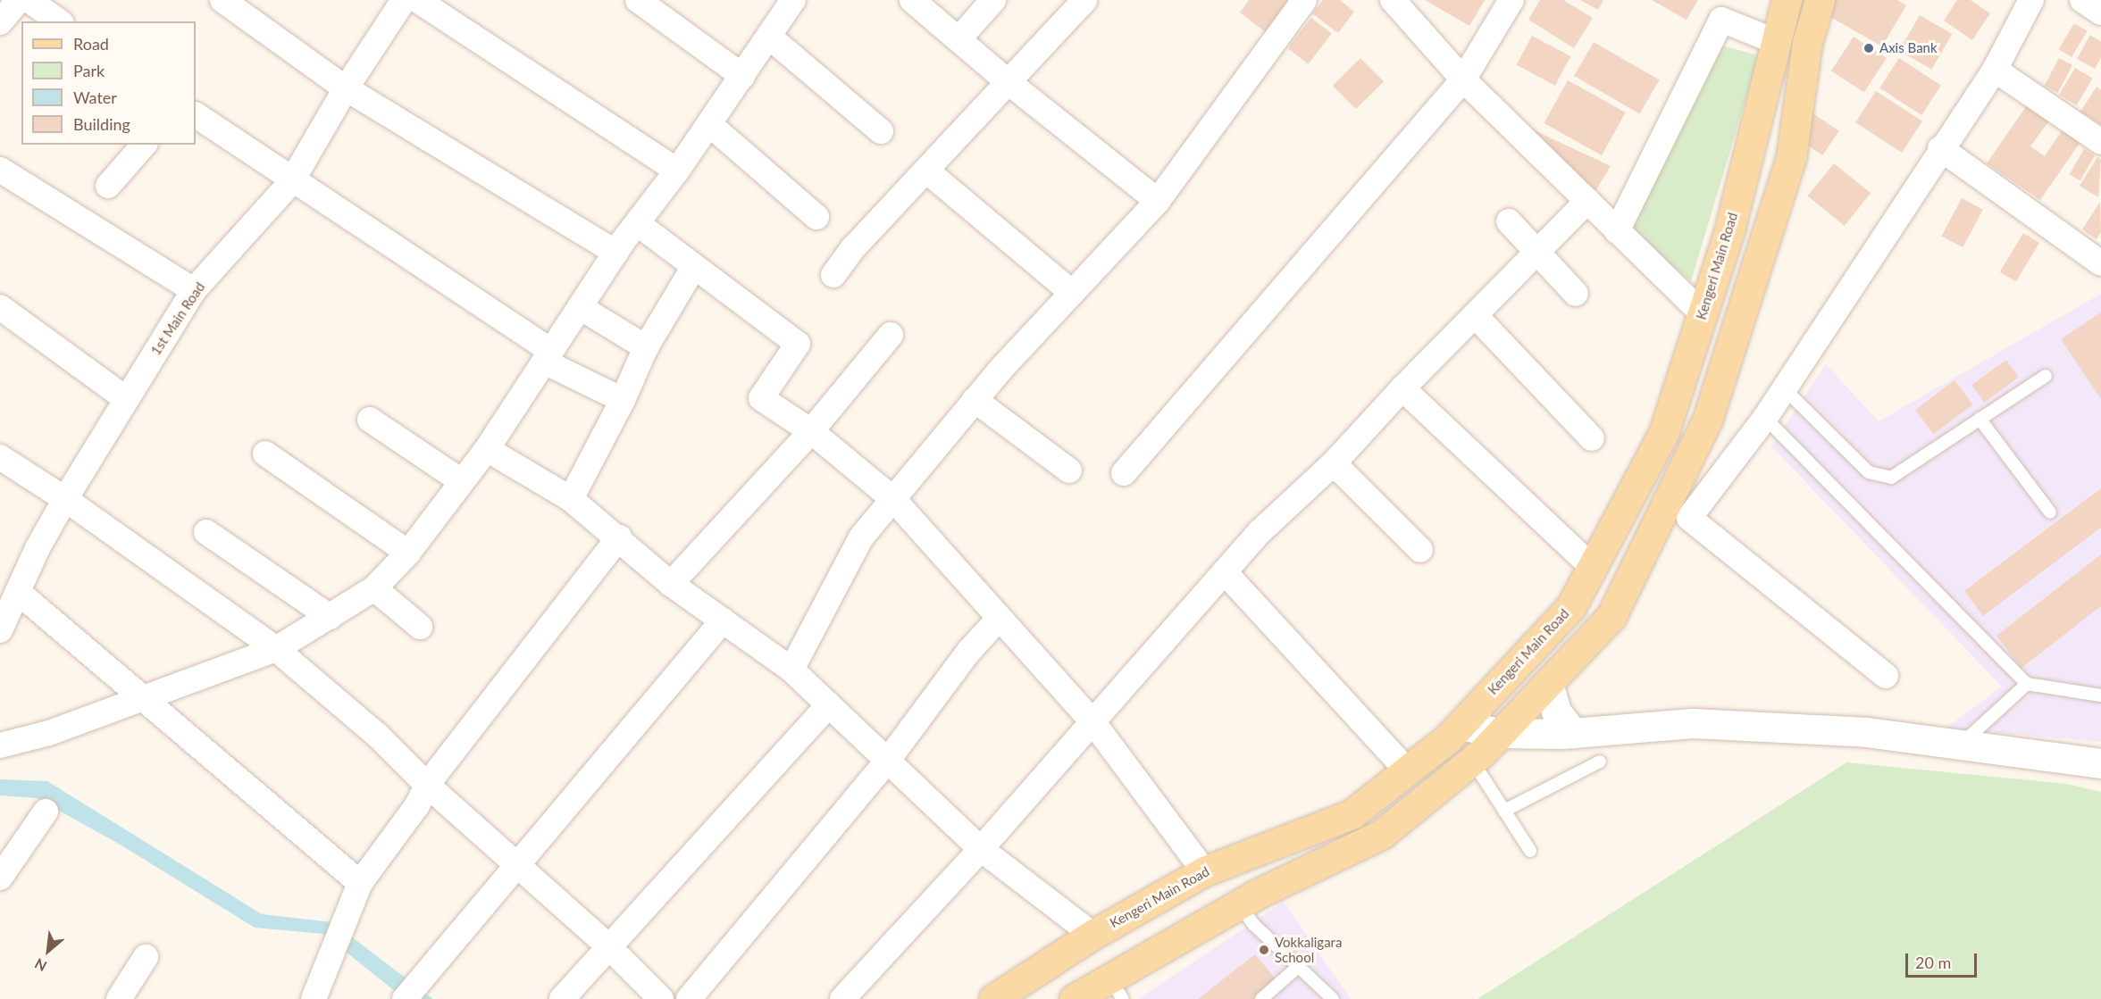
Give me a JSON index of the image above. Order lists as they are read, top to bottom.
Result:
{
  "streets": {
    "main road": ["Kengeri Main Road"],
    "street": ["1st Main Road"]
  },
  "places": ["Axis Bank", "Vokkaligara School"],
  "legend": [
    "Road",
    "Park",
    "Water",
    "Building"
  ],
  "scale_bar": "20 m",
  "north": "bottom left"
}
